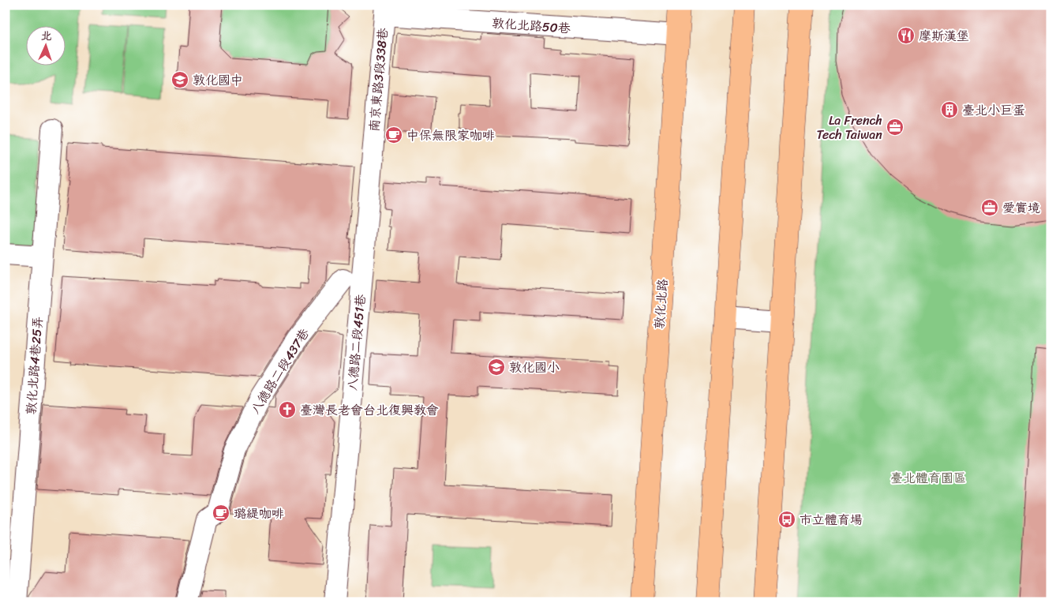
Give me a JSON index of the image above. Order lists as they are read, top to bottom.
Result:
{
  "streets": {
    "main road": ["敦化北路"],
    "street": [
      "敦化北路50巷",
      "南京東路3段338巷",
      "八德路二段451巷",
      "敦化北路4巷25弄",
      "八德路二段437巷"
    ]
  },
  "crossings": [
    ["敦化北路50巷", "南京東路3段338巷"],
    ["敦化北路50巷", "敦化北路"],
    ["南京東路3段338巷", "八德路二段451巷"]
  ],
  "parks": ["臺北體育園區"],
  "places": {
    "restaurant": ["摩斯漢堡"],
    "school or university": ["敦化國中", "敦化國小"],
    "building": ["臺北小巨蛋"],
    "office": ["La French Tech Taiwan", "愛實境"],
    "cafe": ["中保無限家咖啡", "璐緹咖啡"],
    "church": ["臺灣長老會台北復興教會"],
    "bus stop": ["市立體育場"]
  },
  "north": "top"
}
